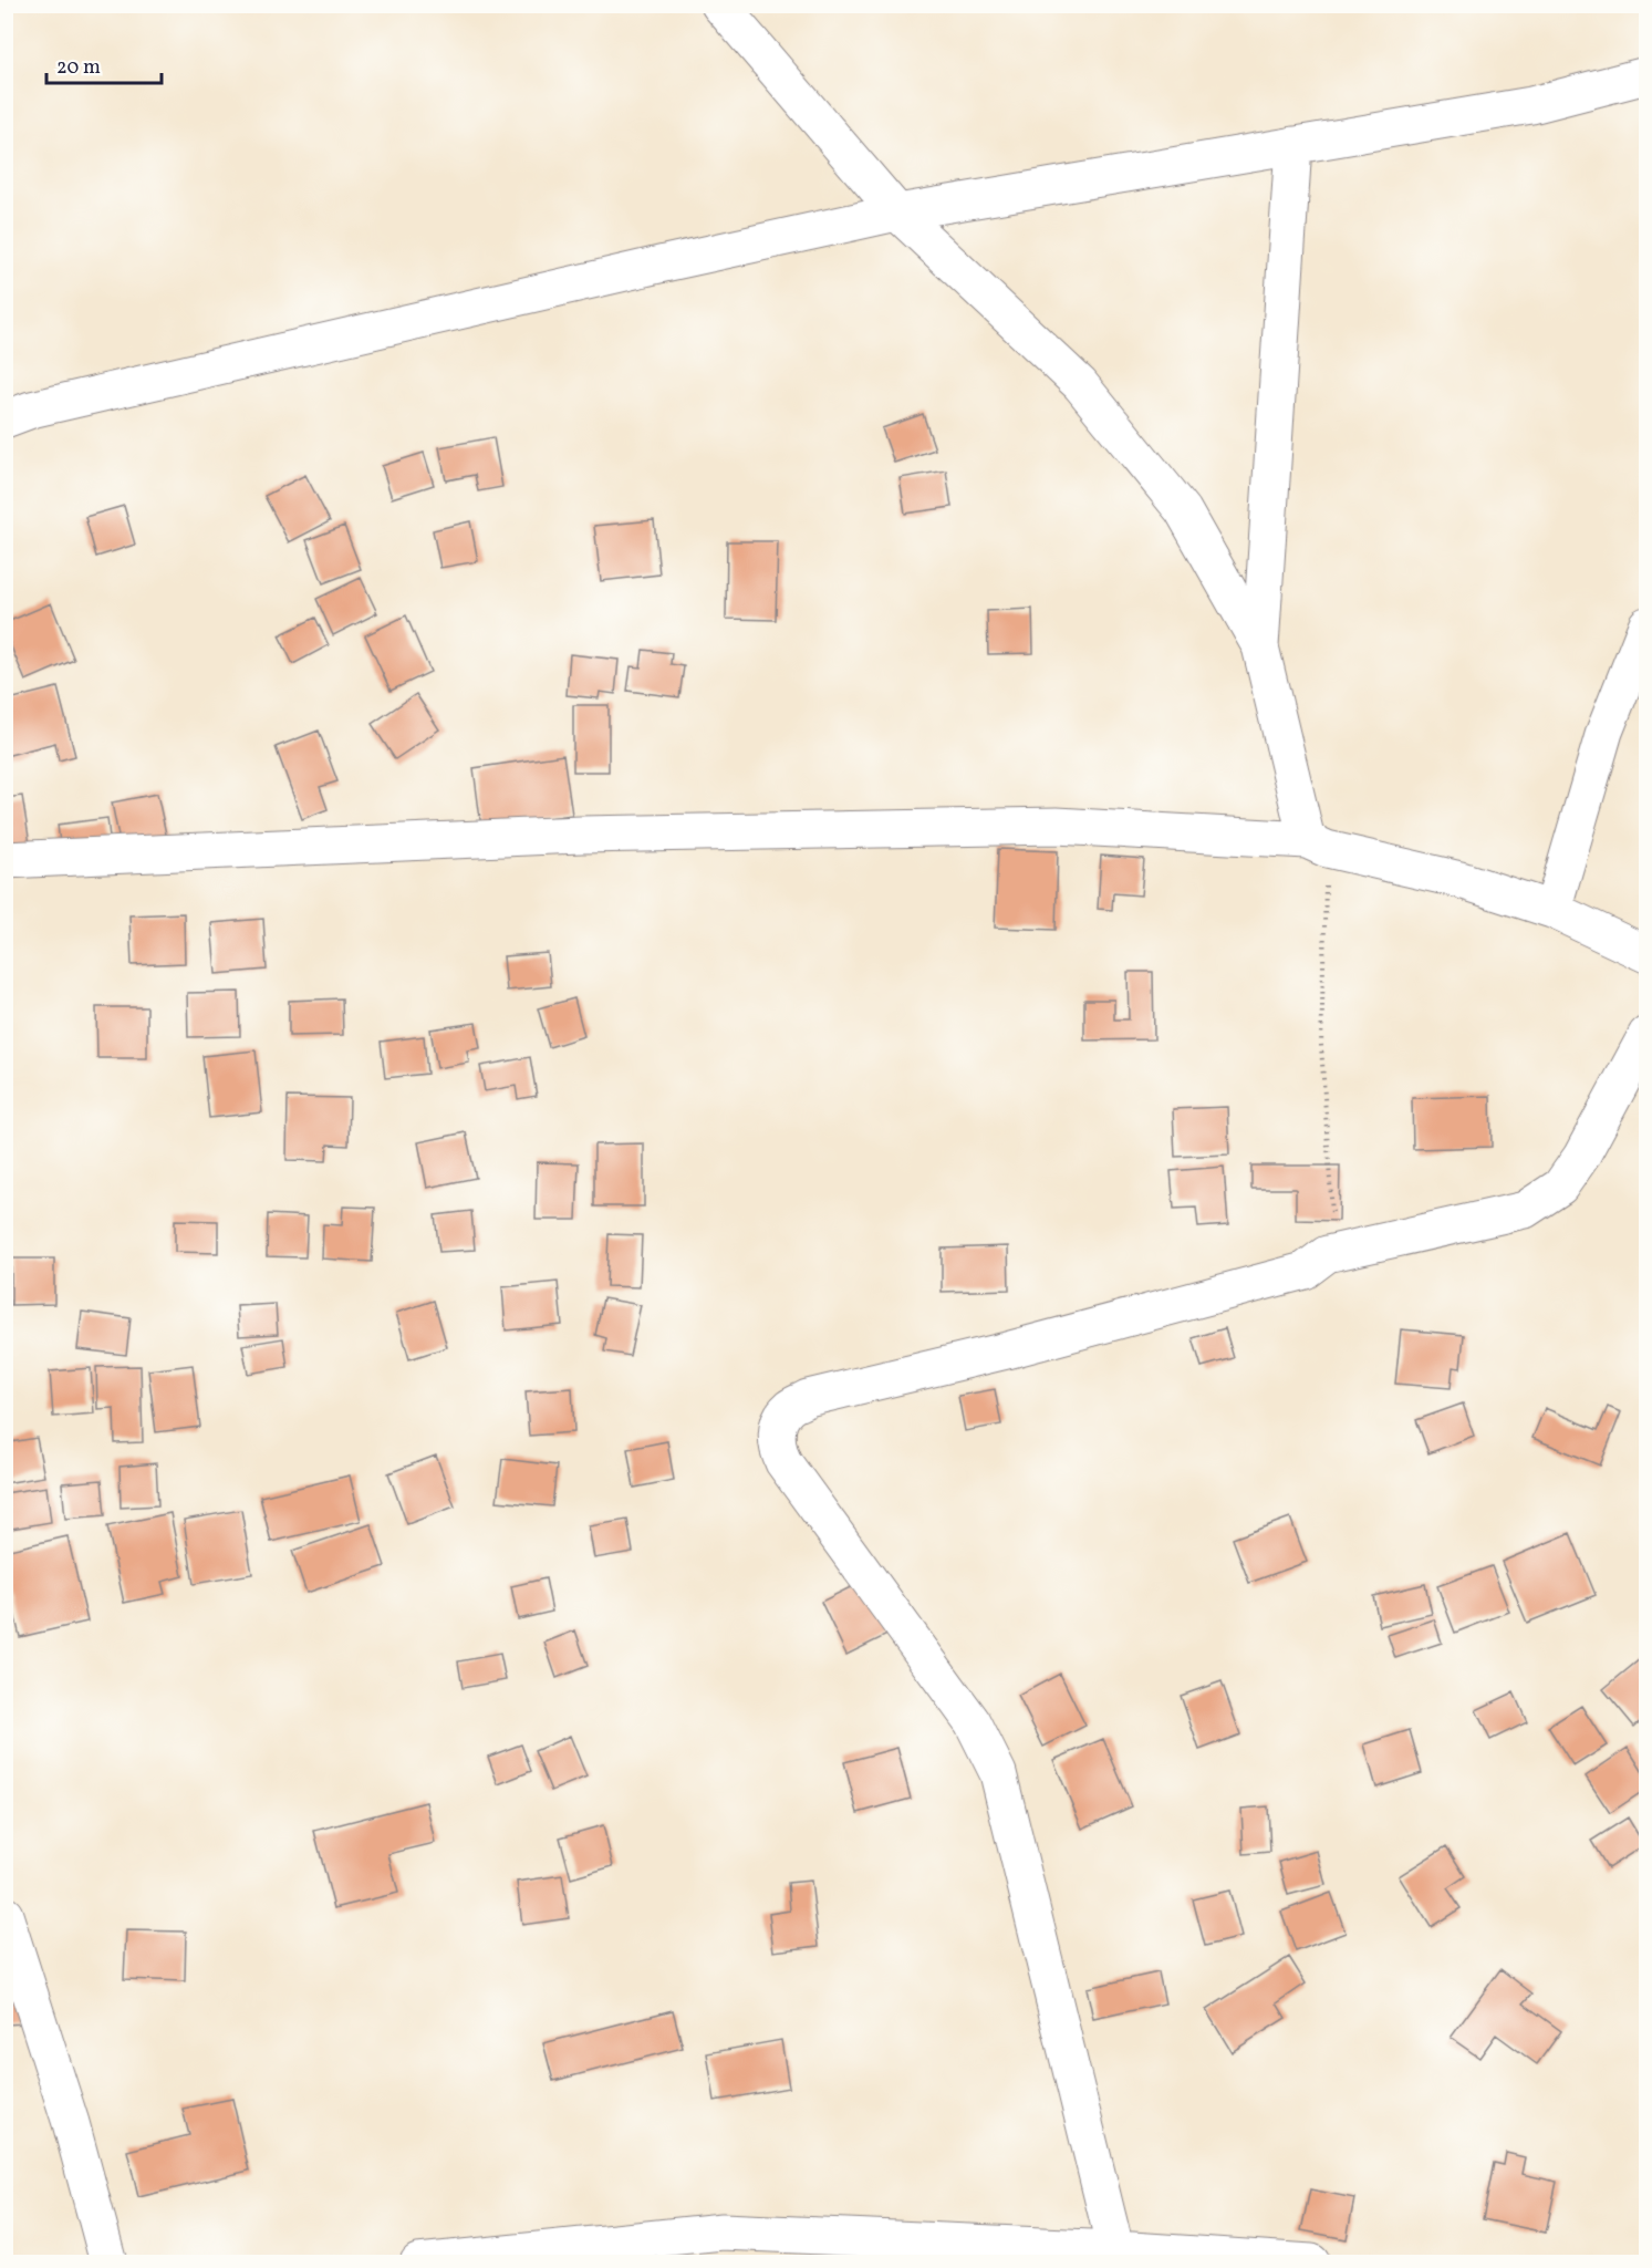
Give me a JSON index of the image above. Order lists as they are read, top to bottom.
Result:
{
  "scale_bar": "20 m"
}
